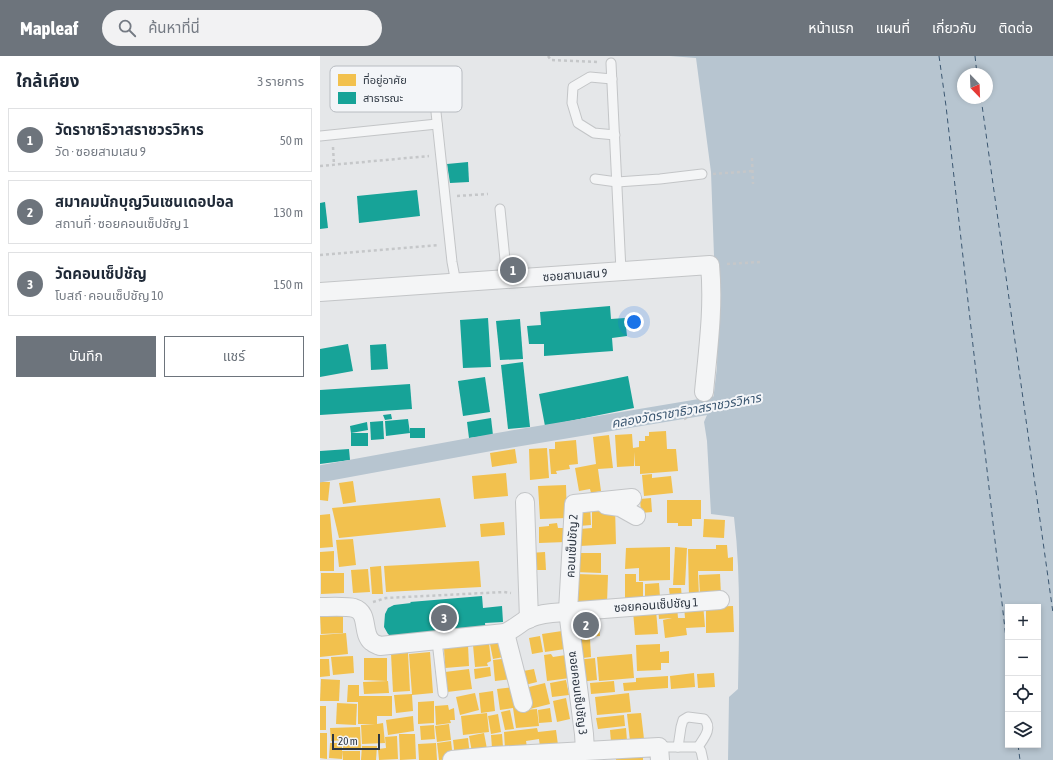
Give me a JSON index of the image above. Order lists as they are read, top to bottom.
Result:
{
  "streets": {
    "street": [
      "ซอยสามเสน 9",
      "คอนเซ็ปชัญ 2",
      "ซอยคอนเซ็ปชัญ 1",
      "ซอยคอนเซ็ปชัญ 3"
    ]
  },
  "crossings": [
    ["คอนเซ็ปชัญ 2", "ซอยคอนเซ็ปชัญ 1"],
    ["คอนเซ็ปชัญ 2", "ซอยคอนเซ็ปชัญ 3"],
    ["ซอยคอนเซ็ปชัญ 1", "ซอยคอนเซ็ปชัญ 3"]
  ],
  "water": ["คลองวัดราชาธิวาสราชวรวิหาร"],
  "legend": ["ที่อยู่อาศัย", "สาธารณะ"],
  "scale_bar": "20 m",
  "north": "bottom right",
  "page": {
    "header": "Mapleaf",
    "search": "ค้นหาที่นี่",
    "nav": [
      "หน้าแรก",
      "แผนที่",
      "เกี่ยวกับ",
      "ติดต่อ"
    ],
    "heading": ["ใกล้เคียง", "3 รายการ"],
    "list": [
      {
        "mark": "1",
        "name": "วัดราชาธิวาสราชวรวิหาร",
        "note": "วัด · ซอยสามเสน 9",
        "value": "50 m"
      },
      {
        "mark": "2",
        "name": "สมาคมนักบุญวินเซนเดอปอล",
        "note": "สถานที่ · ซอยคอนเซ็ปชัญ 1",
        "value": "130 m"
      },
      {
        "mark": "3",
        "name": "วัดคอนเซ็ปชัญ",
        "note": "โบสถ์ · คอนเซ็ปชัญ 10",
        "value": "150 m"
      }
    ],
    "pins": ["1", "3", "2"],
    "buttons": ["บันทึก", "แชร์"],
    "map_buttons": ["+", "−"],
    "scale": "20 m"
  }
}
